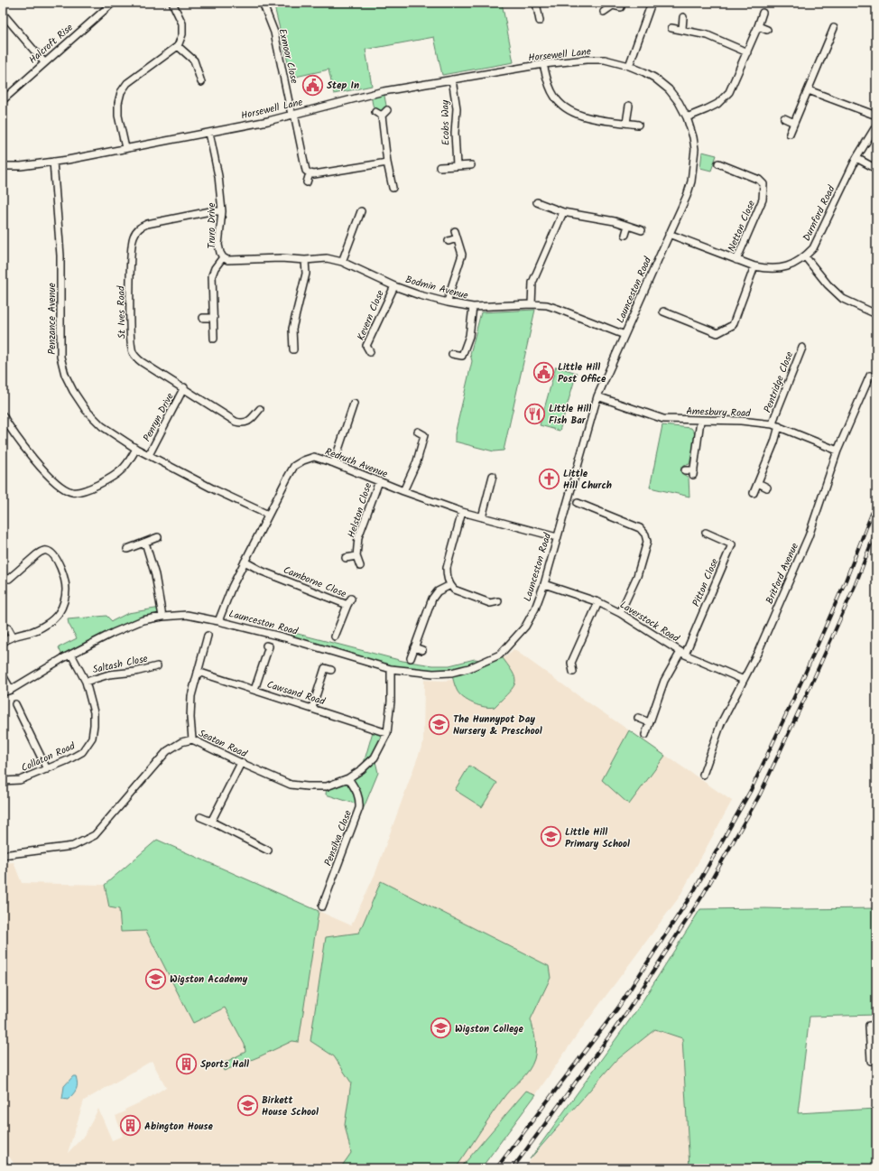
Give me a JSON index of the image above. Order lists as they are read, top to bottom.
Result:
{
  "streets": {
    "street": [
      "Halcroft Rise",
      "Horsewell Lane",
      "Exmoor Close",
      "Ecobs Way",
      "Durnford Road",
      "Truro Drive",
      "Netton Close",
      "Bodmin Avenue",
      "Launceston Road",
      "St Ives Road",
      "Kevern Close",
      "Penzance Avenue",
      "Pentridge Close",
      "Amesbury Road",
      "Penryn Drive",
      "Redruth Avenue",
      "Helston Close",
      "Britford Avenue",
      "Camborne Close",
      "Pitton Close",
      "Laverstock Road",
      "Saltash Close",
      "Cawsand Road",
      "Seaton Road",
      "Collaton Road",
      "Pensilva Close"
    ]
  },
  "crossings": [
    ["Horsewell Lane", "Exmoor Close"],
    ["Horsewell Lane", "Ecobs Way"],
    ["Horsewell Lane", "Truro Drive"],
    ["Horsewell Lane", "Launceston Road"],
    ["Horsewell Lane", "Penzance Avenue"],
    ["Durnford Road", "Netton Close"],
    ["Durnford Road", "Launceston Road"],
    ["Truro Drive", "Bodmin Avenue"],
    ["Truro Drive", "St Ives Road"],
    ["Bodmin Avenue", "Launceston Road"],
    ["Bodmin Avenue", "Kevern Close"],
    ["Launceston Road", "Amesbury Road"],
    ["Launceston Road", "Redruth Avenue"],
    ["Launceston Road", "Laverstock Road"],
    ["Launceston Road", "Seaton Road"],
    ["Launceston Road", "Collaton Road"],
    ["St Ives Road", "Penryn Drive"],
    ["Penzance Avenue", "Penryn Drive"],
    ["Penzance Avenue", "Redruth Avenue"],
    ["Pentridge Close", "Amesbury Road"],
    ["Amesbury Road", "Britford Avenue"],
    ["Redruth Avenue", "Helston Close"],
    ["Redruth Avenue", "Camborne Close"],
    ["Britford Avenue", "Laverstock Road"],
    ["Pitton Close", "Laverstock Road"],
    ["Saltash Close", "Collaton Road"],
    ["Cawsand Road", "Seaton Road"],
    ["Seaton Road", "Pensilva Close"]
  ],
  "places": {
    "public building": ["Step In", "Little Hill Post Office"],
    "restaurant": ["Little Hill Fish Bar"],
    "church": ["Little Hill Church"],
    "school or university": [
      "The Hunnypot Day Nursery & Preschool",
      "Little Hill Primary School",
      "Wigston Academy",
      "Wigston College",
      "Birkett House School"
    ],
    "building": ["Sports Hall", "Abington House"]
  }
}
